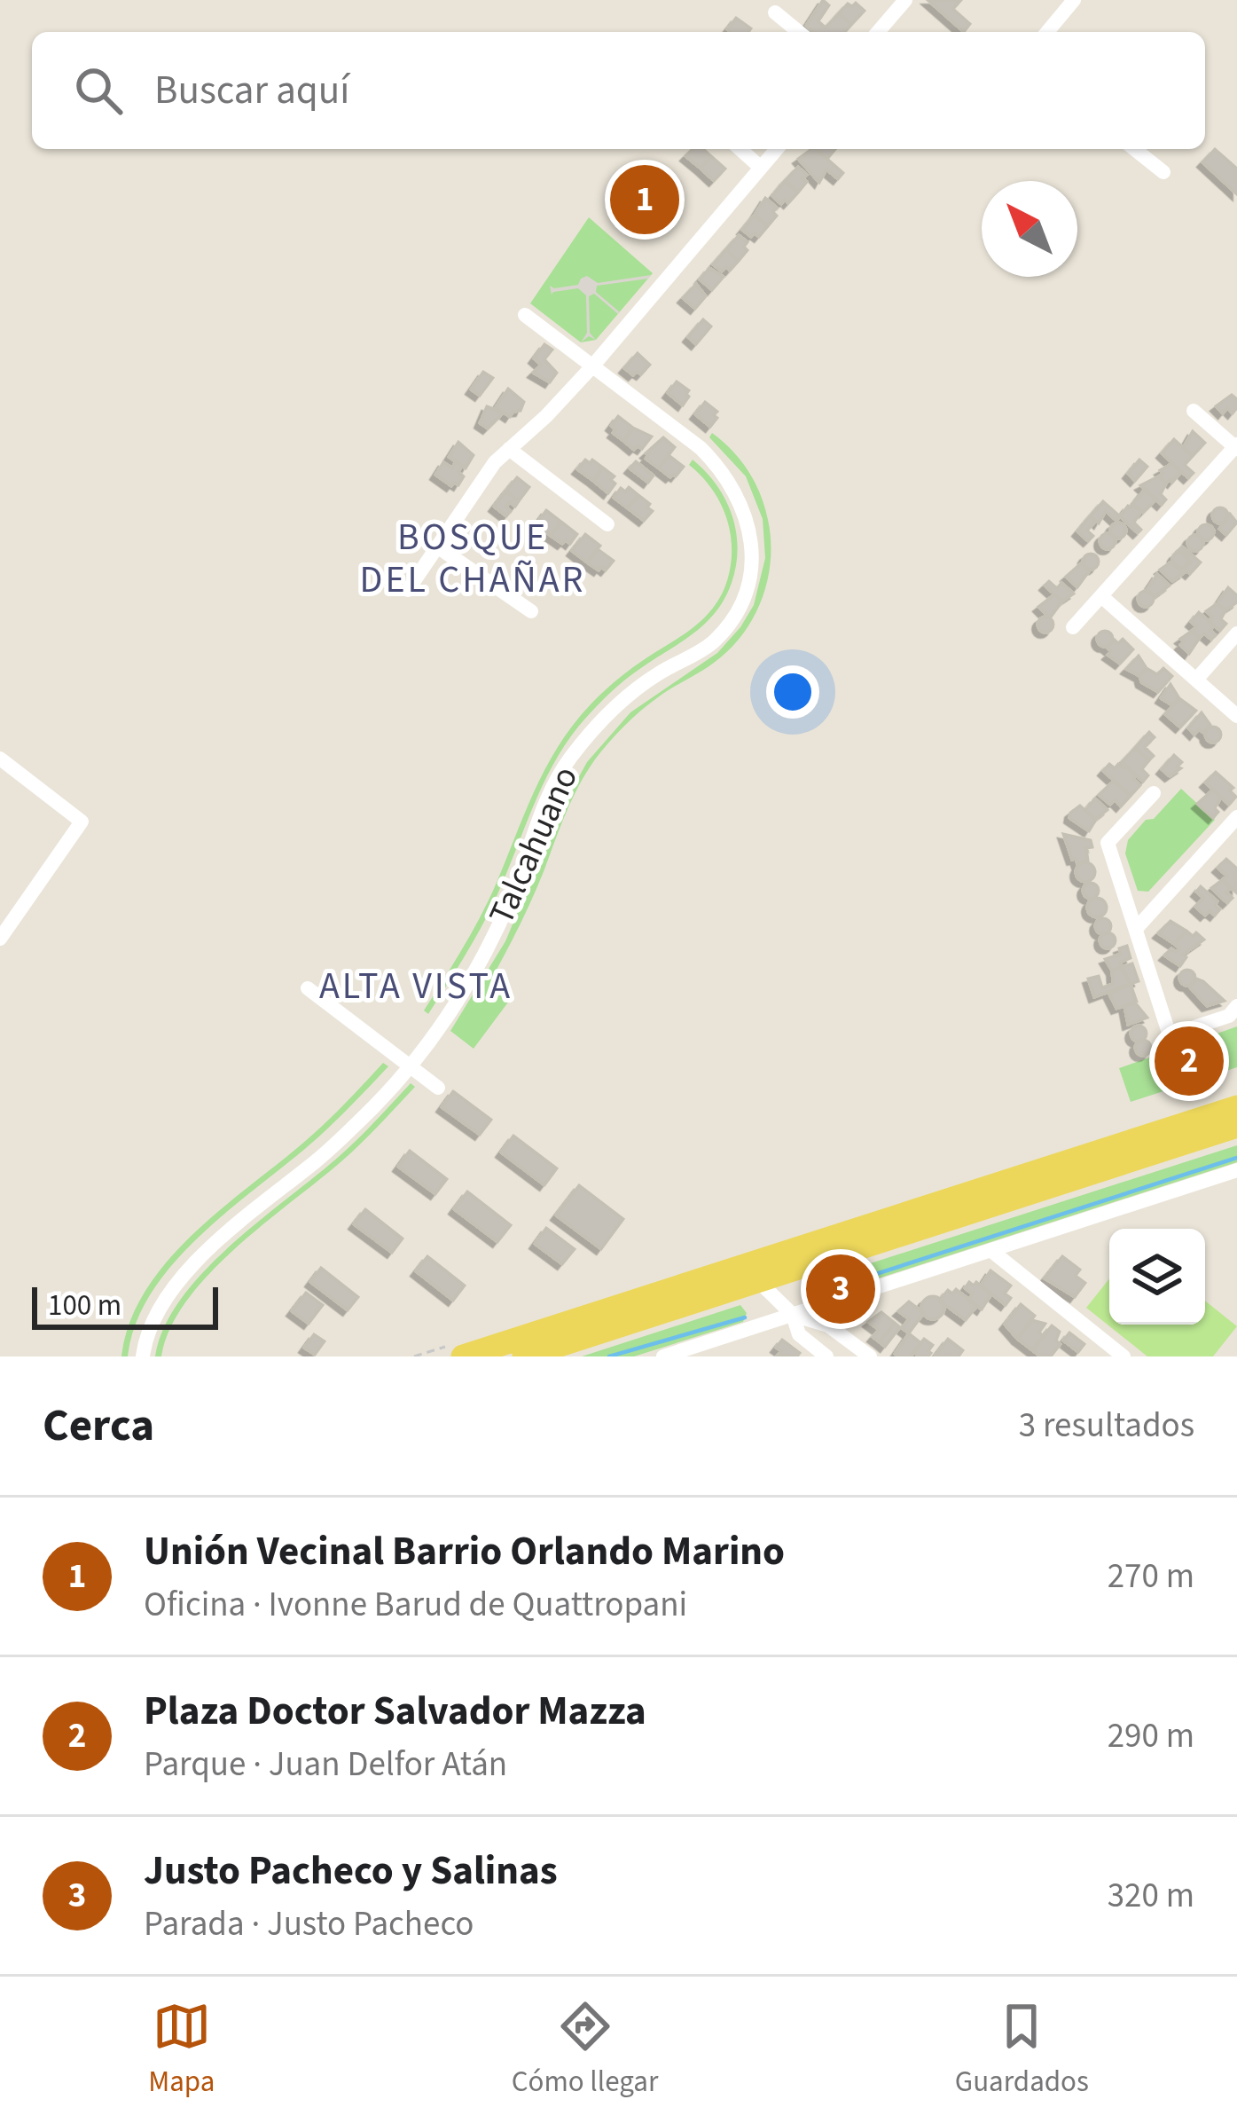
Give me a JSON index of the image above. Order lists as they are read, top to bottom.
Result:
{
  "streets": {
    "street": ["Talcahuano"]
  },
  "districts": ["BOSQUE DEL CHAÑAR", "ALTA VISTA"],
  "scale_bar": "100 m",
  "north": "top left",
  "page": {
    "search": "Buscar aquí",
    "pins": ["1", "2", "3"],
    "scale": "100 m",
    "heading": ["Cerca", "3 resultados"],
    "list": [
      {
        "mark": "1",
        "name": "Unión Vecinal Barrio Orlando Marino",
        "note": "Oficina · Ivonne Barud de Quattropani",
        "value": "270 m"
      },
      {
        "mark": "2",
        "name": "Plaza Doctor Salvador Mazza",
        "note": "Parque · Juan Delfor Atán",
        "value": "290 m"
      },
      {
        "mark": "3",
        "name": "Justo Pacheco y Salinas",
        "note": "Parada · Justo Pacheco",
        "value": "320 m"
      }
    ],
    "nav": ["Mapa", "Cómo llegar", "Guardados"]
  }
}
